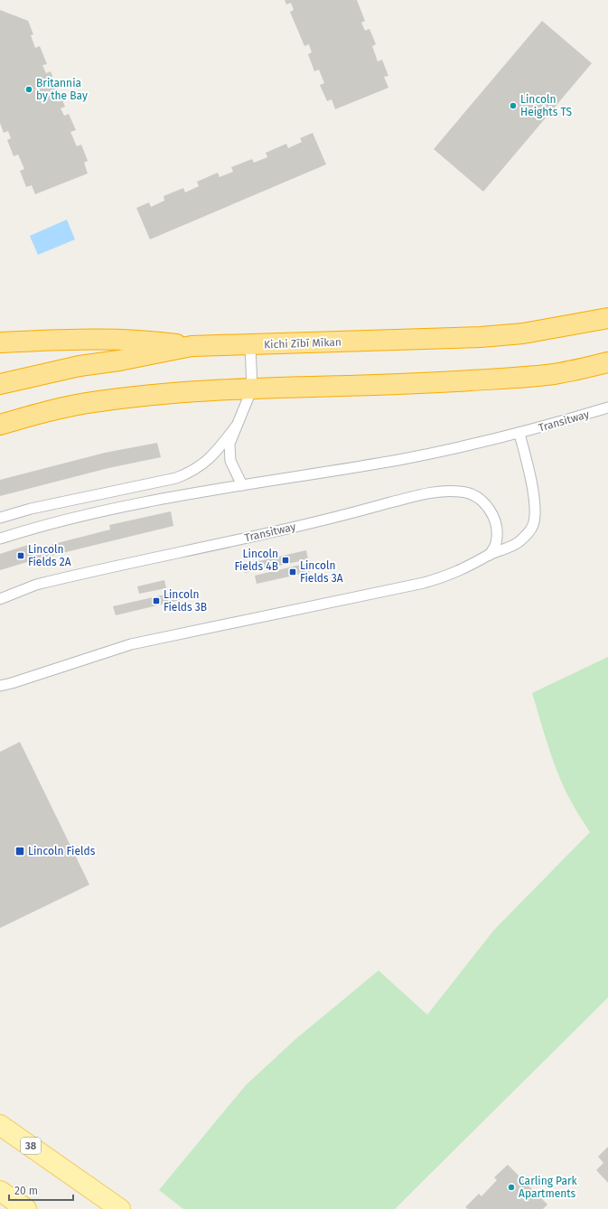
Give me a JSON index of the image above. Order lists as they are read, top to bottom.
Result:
{
  "streets": {
    "highway": ["Kichi Zībī Mīkan"],
    "main road": ["38"],
    "lane": ["Transitway"]
  },
  "places": {
    "other": ["Britannia by the Bay", "Lincoln Heights TS", "Carling Park Apartments"],
    "transit": [
      "Lincoln Fields 2A",
      "Lincoln Fields 4B",
      "Lincoln Fields 3A",
      "Lincoln Fields 3B",
      "Lincoln Fields"
    ]
  },
  "scale_bar": "20 m"
}
